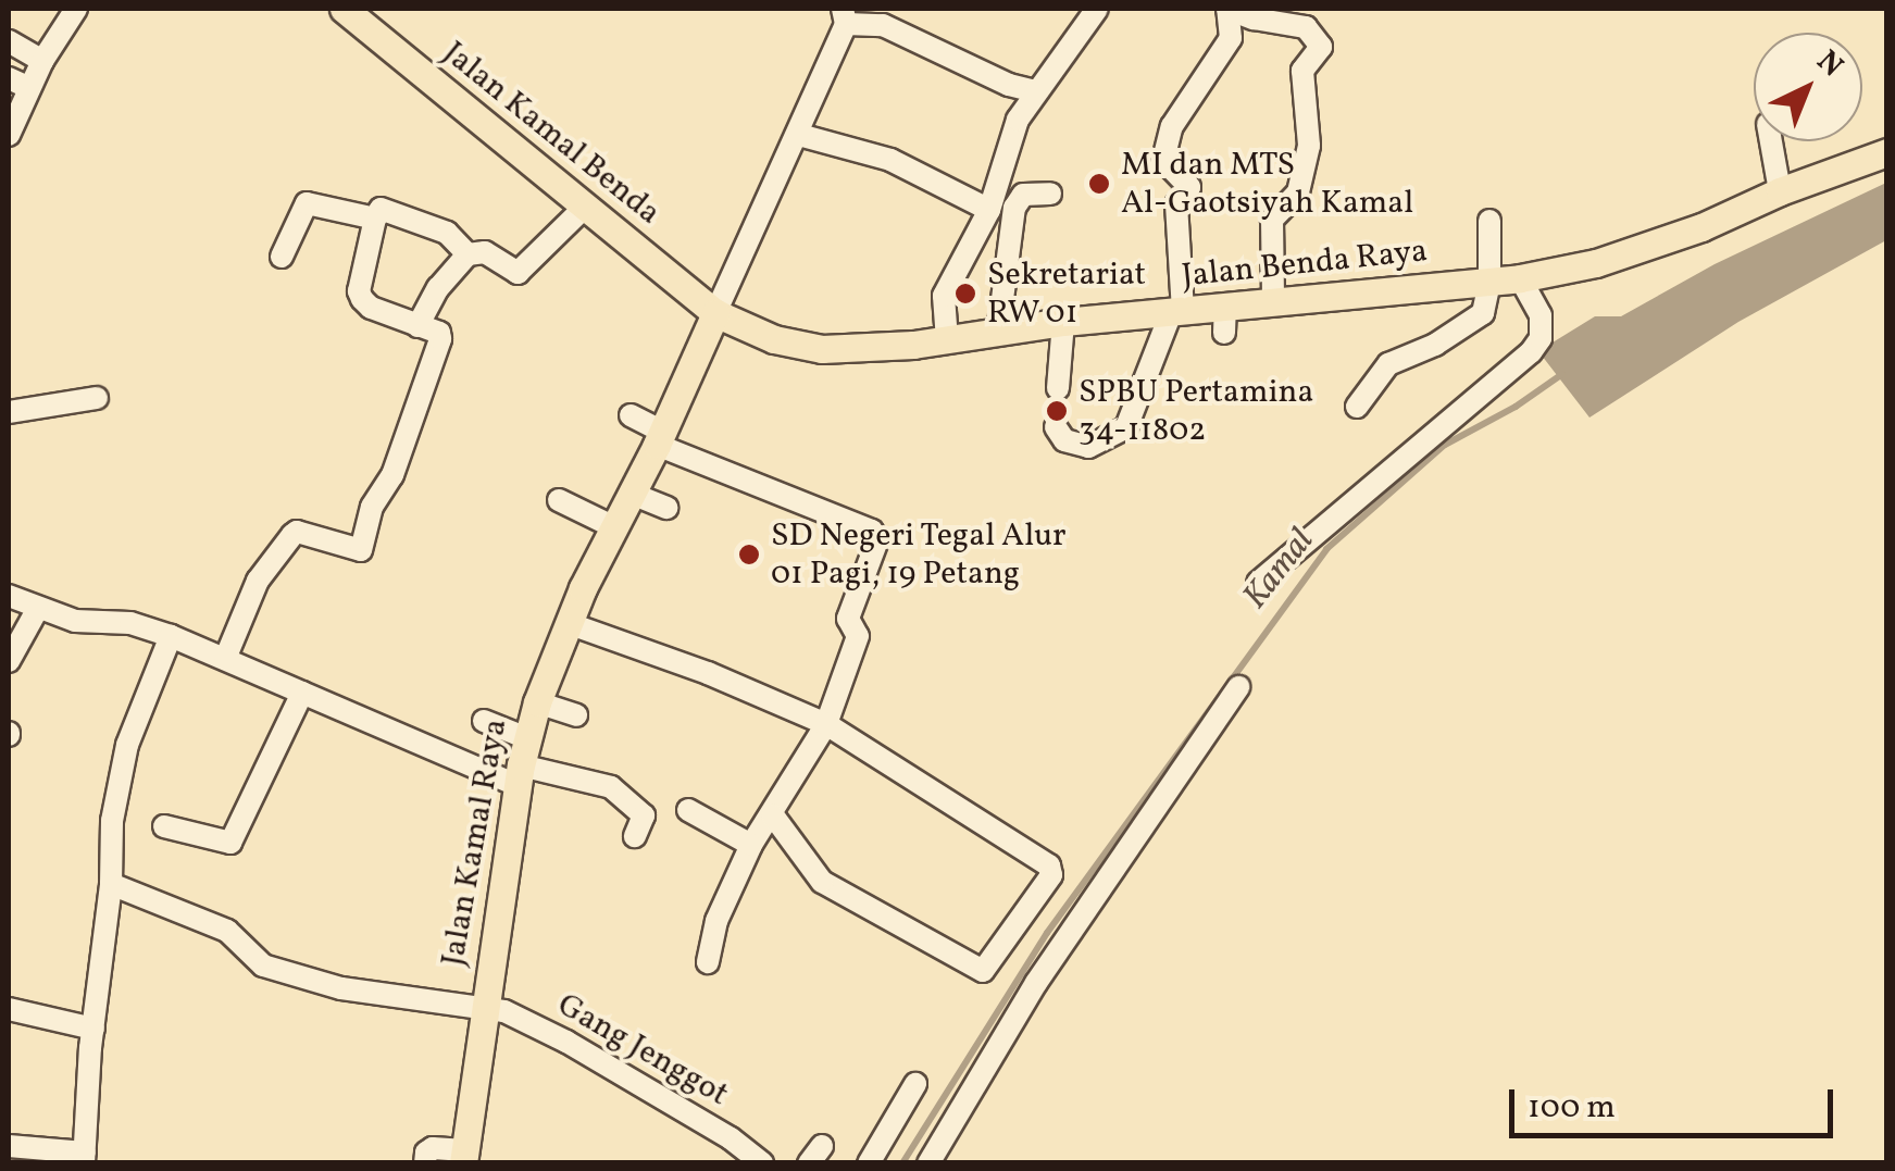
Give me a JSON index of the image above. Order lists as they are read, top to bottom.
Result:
{
  "streets": {
    "main road": ["Jalan Kamal Benda", "Jalan Benda Raya", "Jalan Kamal Raya"],
    "street": ["Gang Jenggot"]
  },
  "crossings": [
    ["Jalan Kamal Benda", "Jalan Benda Raya"],
    ["Jalan Kamal Benda", "Jalan Kamal Raya"],
    ["Jalan Benda Raya", "Jalan Kamal Raya"],
    ["Jalan Kamal Raya", "Gang Jenggot"]
  ],
  "water": ["Kamal"],
  "places": [
    "MI dan MTS Al-Gaotsiyah Kamal",
    "Sekretariat RW 01",
    "SPBU Pertamina 34-11802",
    "SD Negeri Tegal Alur 01 Pagi, 19 Petang"
  ],
  "scale_bar": "100 m",
  "north": "top right"
}
